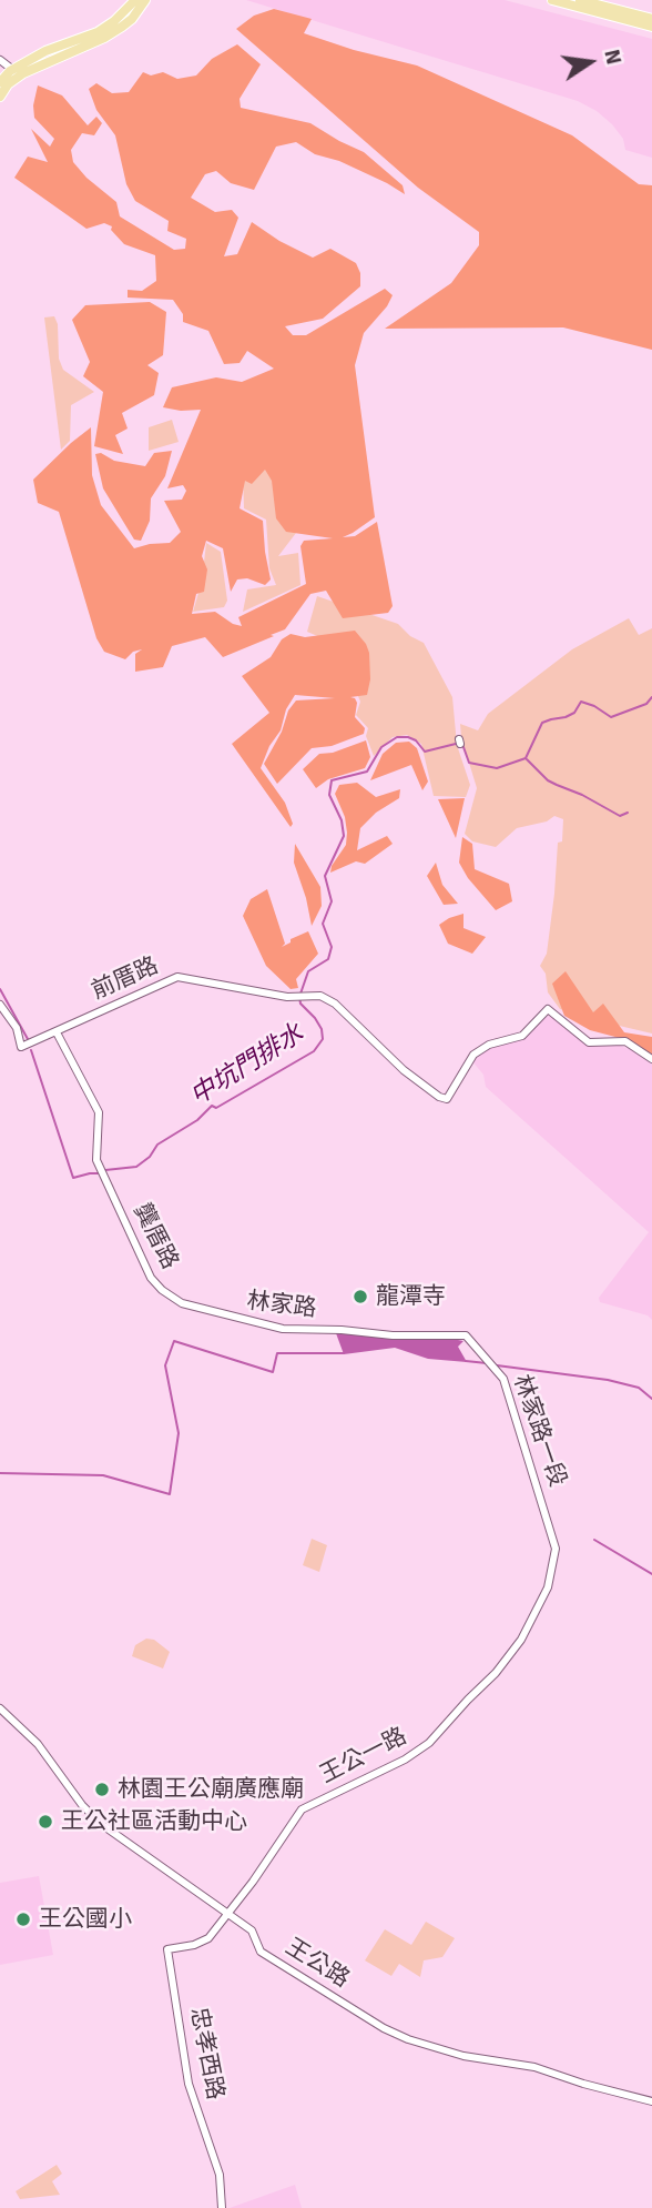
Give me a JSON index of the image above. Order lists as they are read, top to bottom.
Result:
{
  "streets": {
    "street": [
      "前厝路",
      "龔厝路",
      "林家路",
      "林家路一段",
      "王公一路",
      "王公路",
      "忠孝西路"
    ]
  },
  "crossings": [
    ["前厝路", "龔厝路"],
    ["龔厝路", "林家路"],
    ["林家路", "林家路一段"],
    ["林家路一段", "王公一路"],
    ["王公一路", "王公路"],
    ["王公一路", "忠孝西路"]
  ],
  "water": ["中坑門排水"],
  "places": [
    "龍潭寺",
    "林園王公廟廣應廟",
    "王公社區活動中心",
    "王公國小"
  ],
  "north": "right"
}
